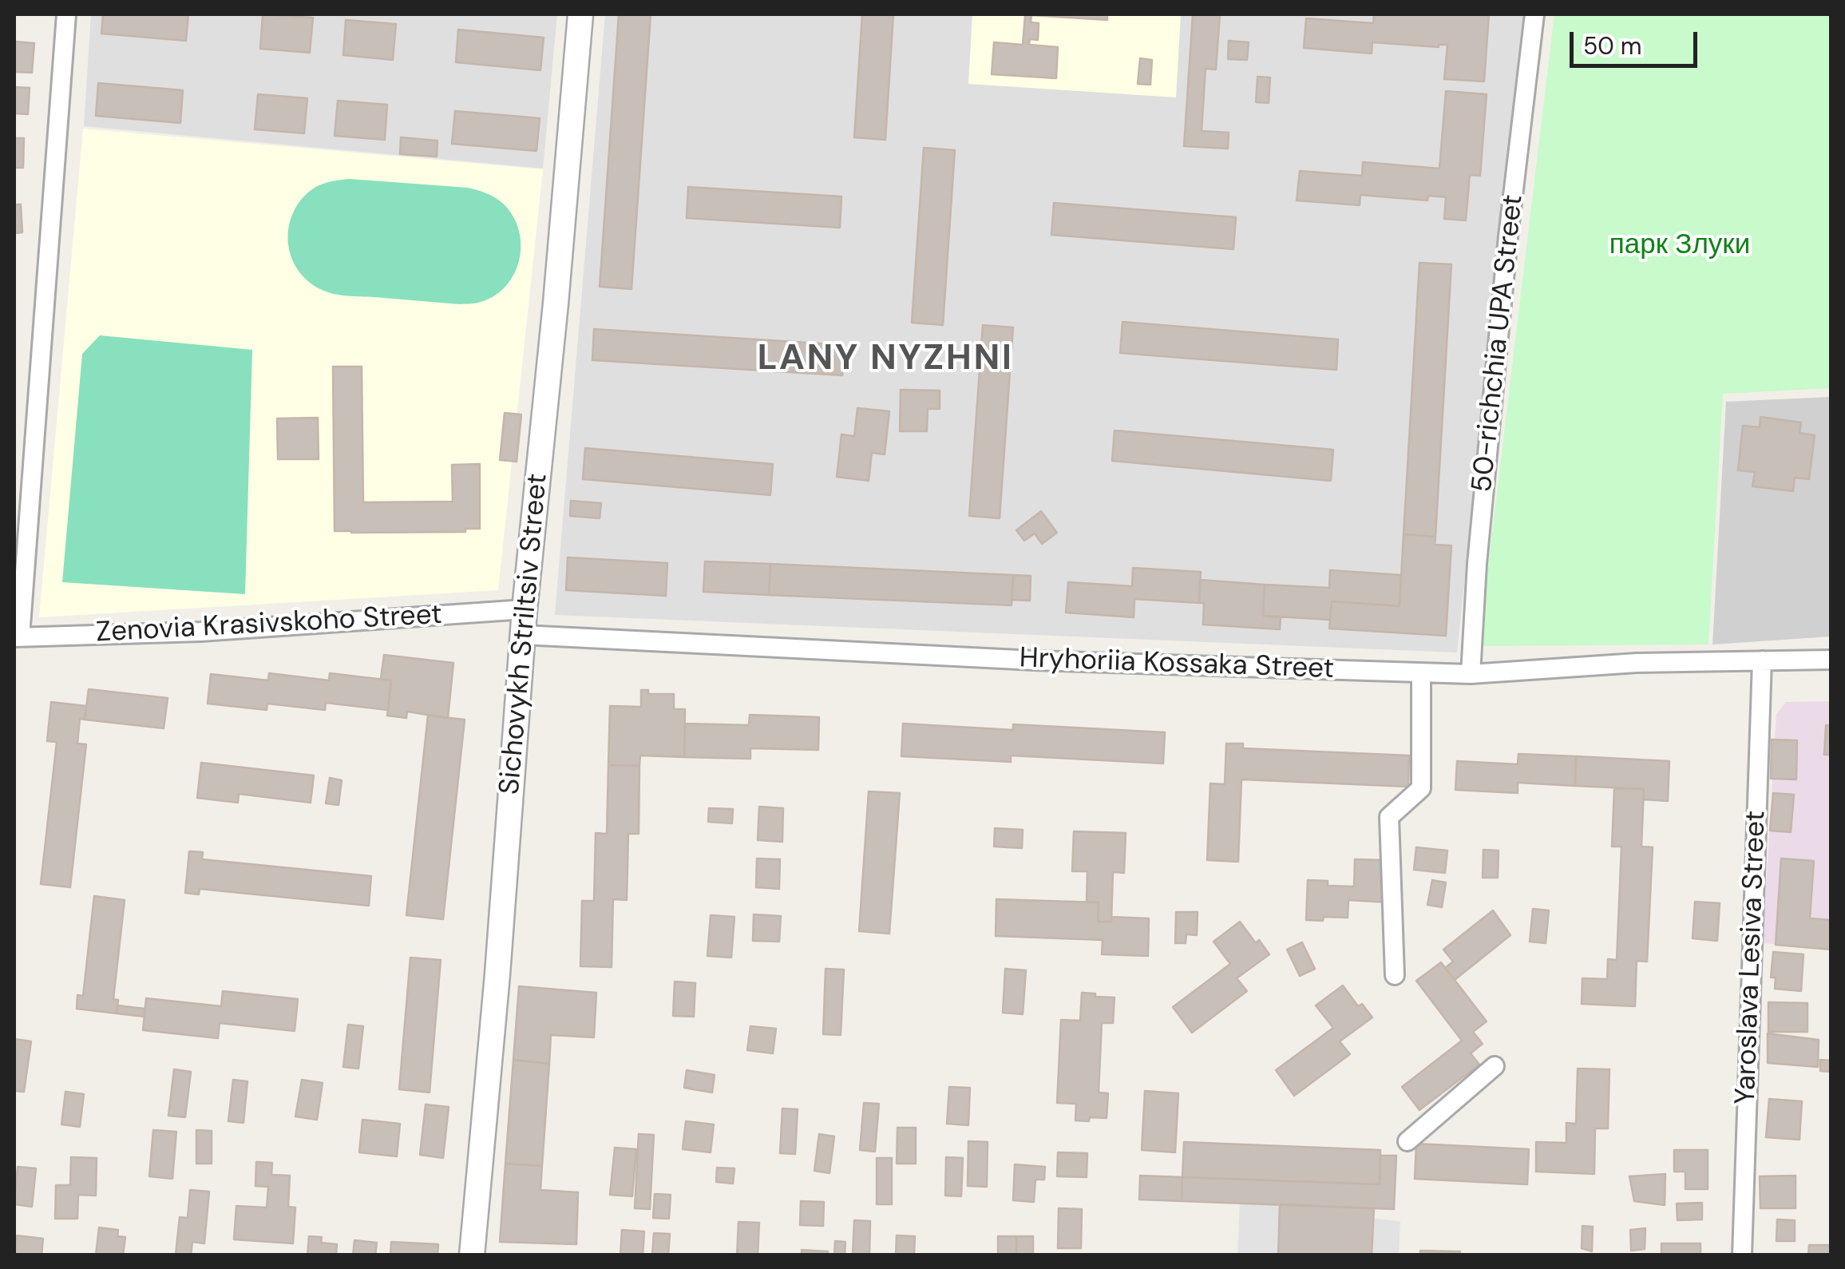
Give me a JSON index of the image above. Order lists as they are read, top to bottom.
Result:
{
  "streets": {
    "street": [
      "50-richchia UPA Street",
      "Zenovia Krasivskoho Street",
      "Sichovykh Striltsiv Street",
      "Hryhoriia Kossaka Street",
      "Yaroslava Lesiva Street"
    ]
  },
  "crossings": [
    ["50-richchia UPA Street", "Hryhoriia Kossaka Street"],
    ["Zenovia Krasivskoho Street", "Sichovykh Striltsiv Street"],
    ["Sichovykh Striltsiv Street", "Hryhoriia Kossaka Street"],
    ["Hryhoriia Kossaka Street", "Yaroslava Lesiva Street"]
  ],
  "districts": ["LANY NYZHNI"],
  "parks": ["парк Злуки"],
  "scale_bar": "50 m"
}
